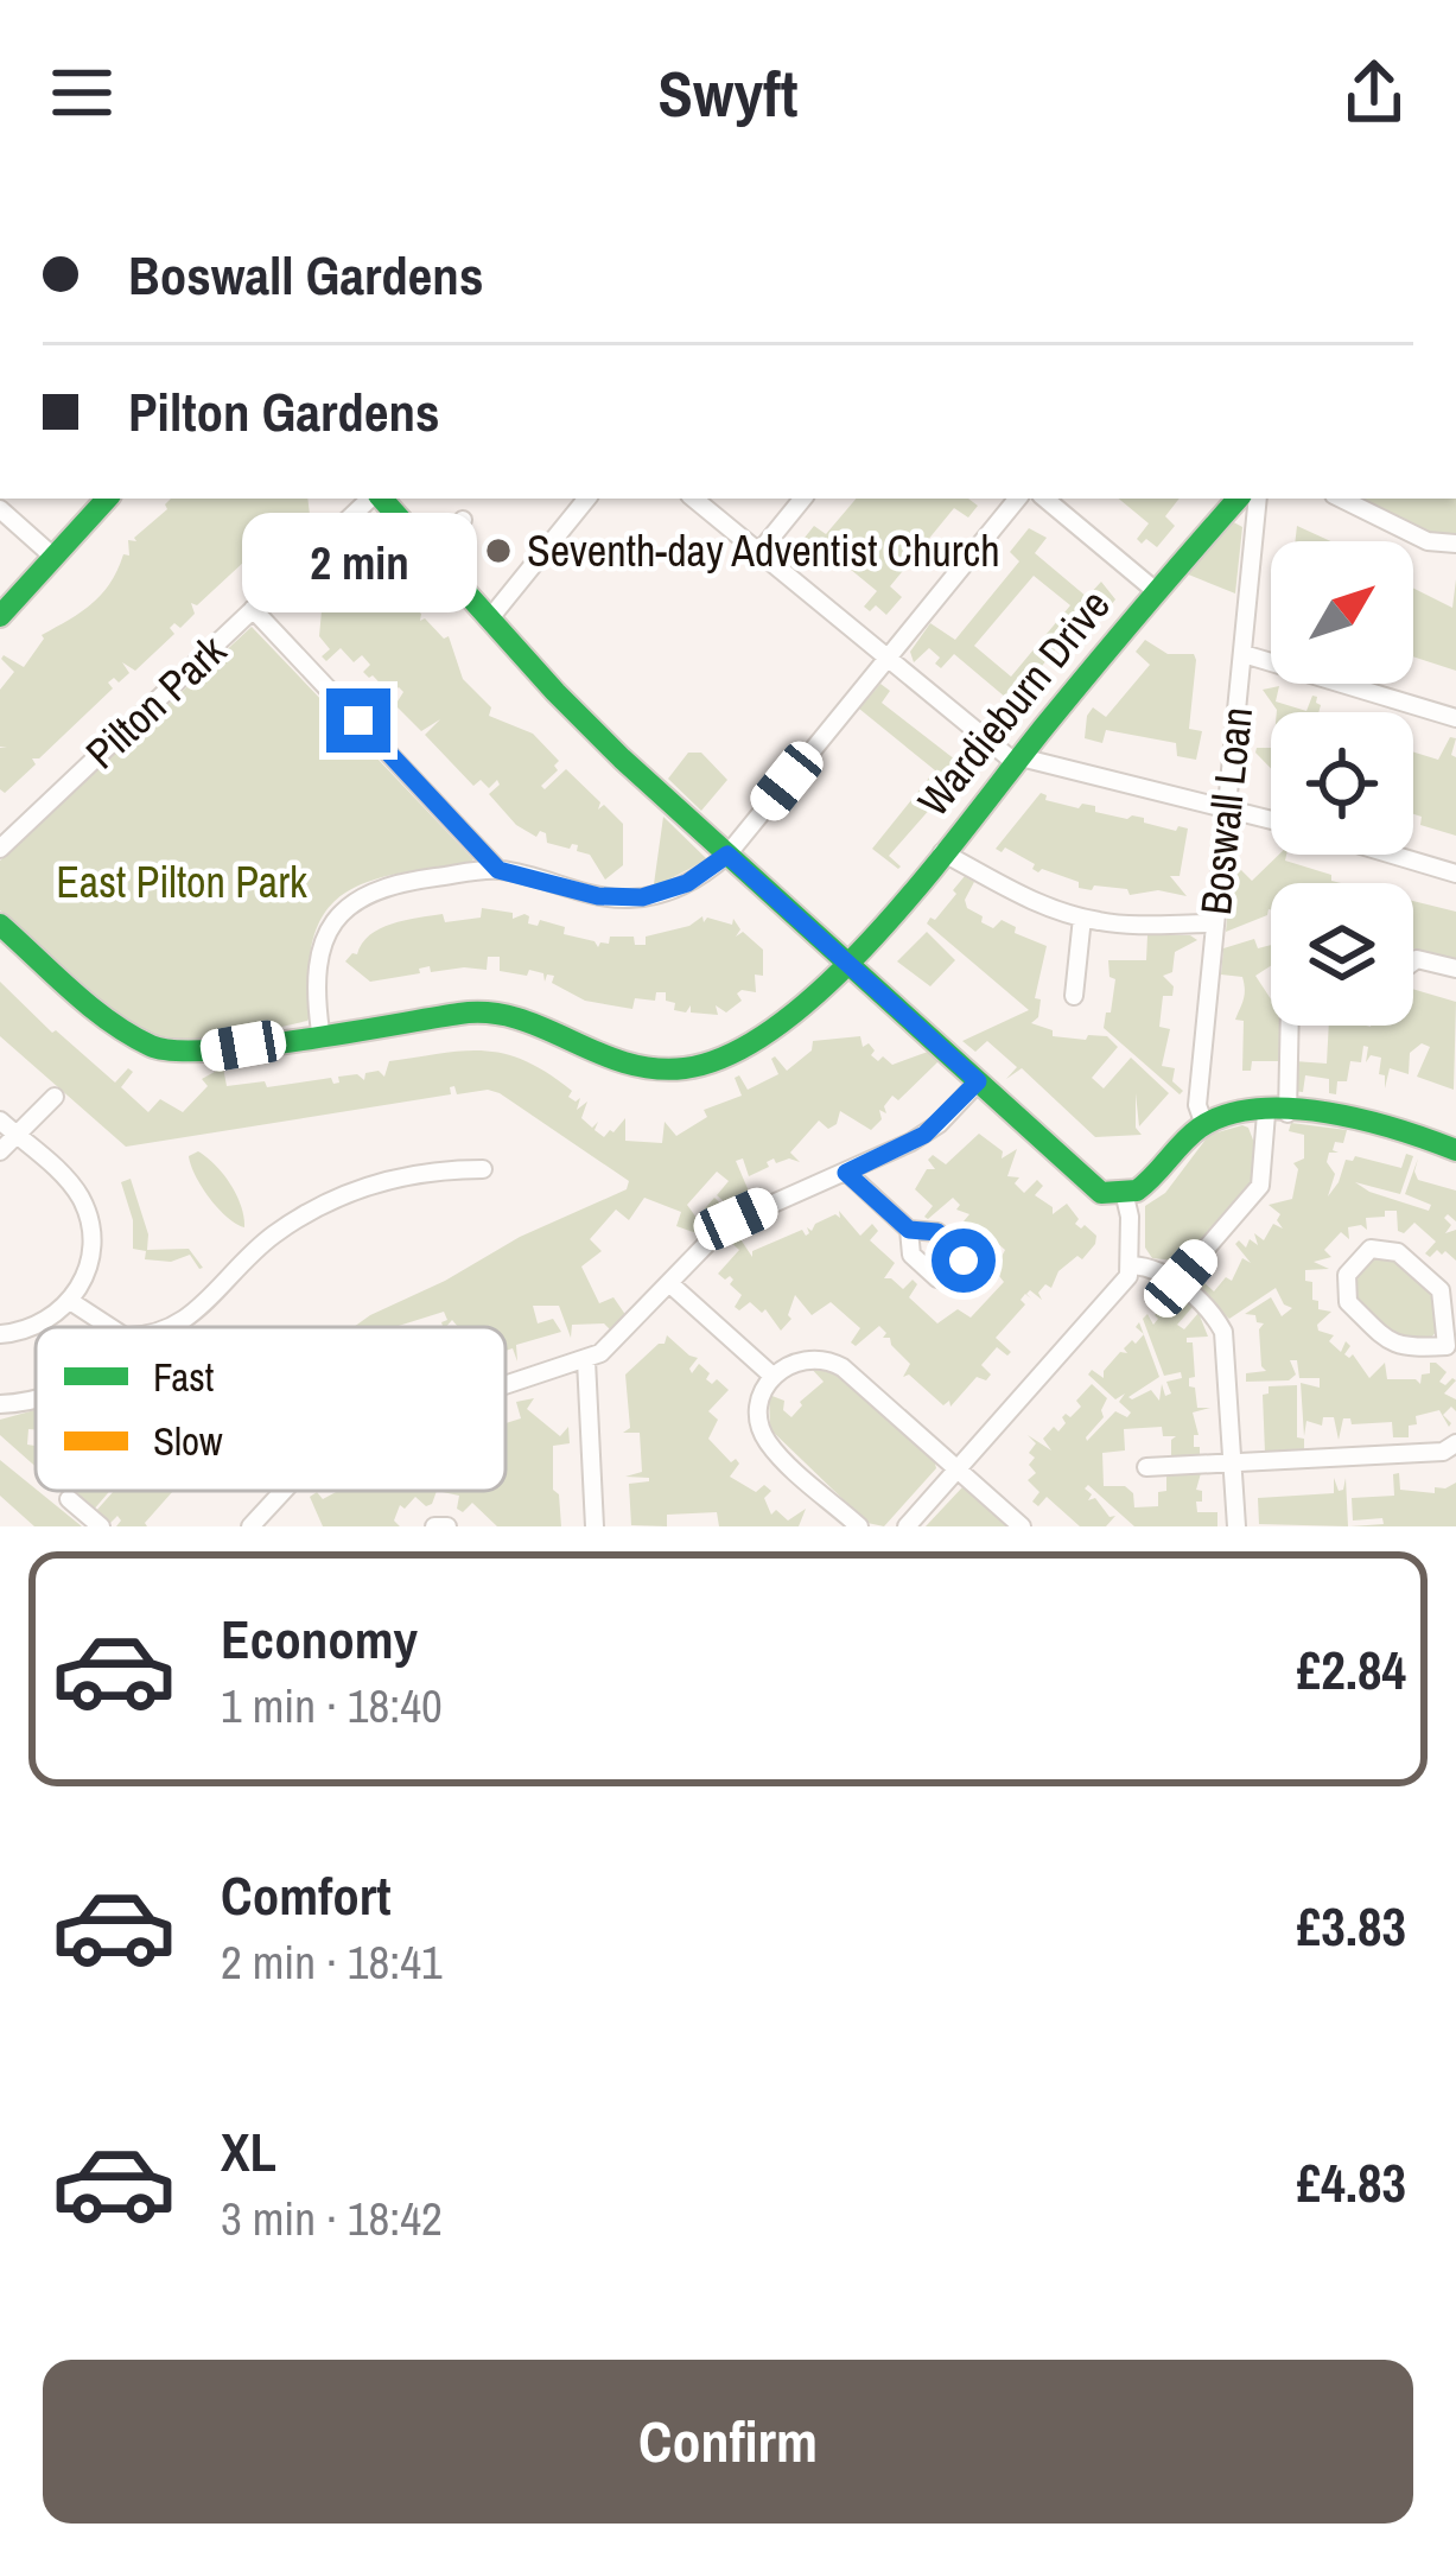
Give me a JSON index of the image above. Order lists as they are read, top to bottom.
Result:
{
  "streets": {
    "street": ["Pilton Park", "Wardieburn Drive", "Boswall Loan"]
  },
  "parks": ["East Pilton Park"],
  "places": ["Seventh-day Adventist Church"],
  "legend": ["Fast", "Slow"],
  "north": "top right",
  "page": {
    "header": "Swyft",
    "banner": ["Boswall Gardens", "Pilton Gardens"],
    "bubble": "2 min",
    "list": [
      {
        "name": "Economy",
        "note": "1 min · 18:40",
        "value": "£2.84"
      },
      {
        "name": "Comfort",
        "note": "2 min · 18:41",
        "value": "£3.83"
      },
      {
        "name": "XL",
        "note": "3 min · 18:42",
        "value": "£4.83"
      }
    ],
    "buttons": "Confirm"
  }
}
